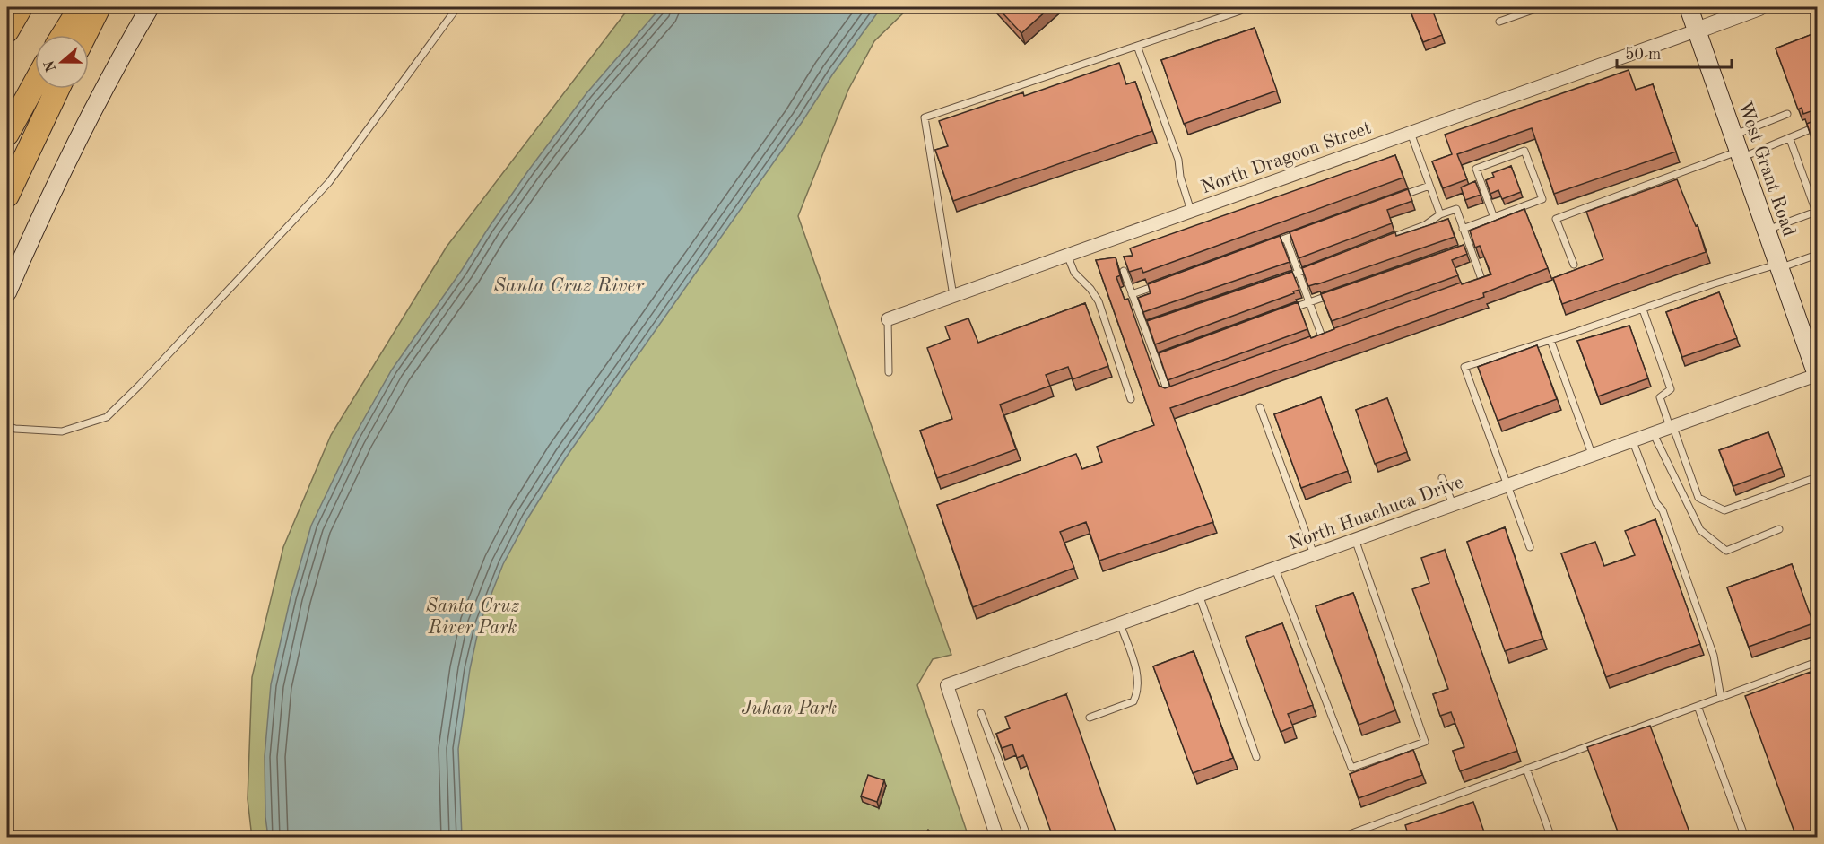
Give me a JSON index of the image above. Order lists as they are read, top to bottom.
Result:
{
  "streets": {
    "main road": ["West Grant Road"],
    "street": ["North Dragoon Street", "North Huachuca Drive"]
  },
  "crossings": [
    ["North Dragoon Street", "West Grant Road"],
    ["West Grant Road", "North Huachuca Drive"]
  ],
  "water": ["Santa Cruz River"],
  "parks": ["Santa Cruz River Park", "Juhan Park"],
  "scale_bar": "50 m",
  "north": "left"
}
